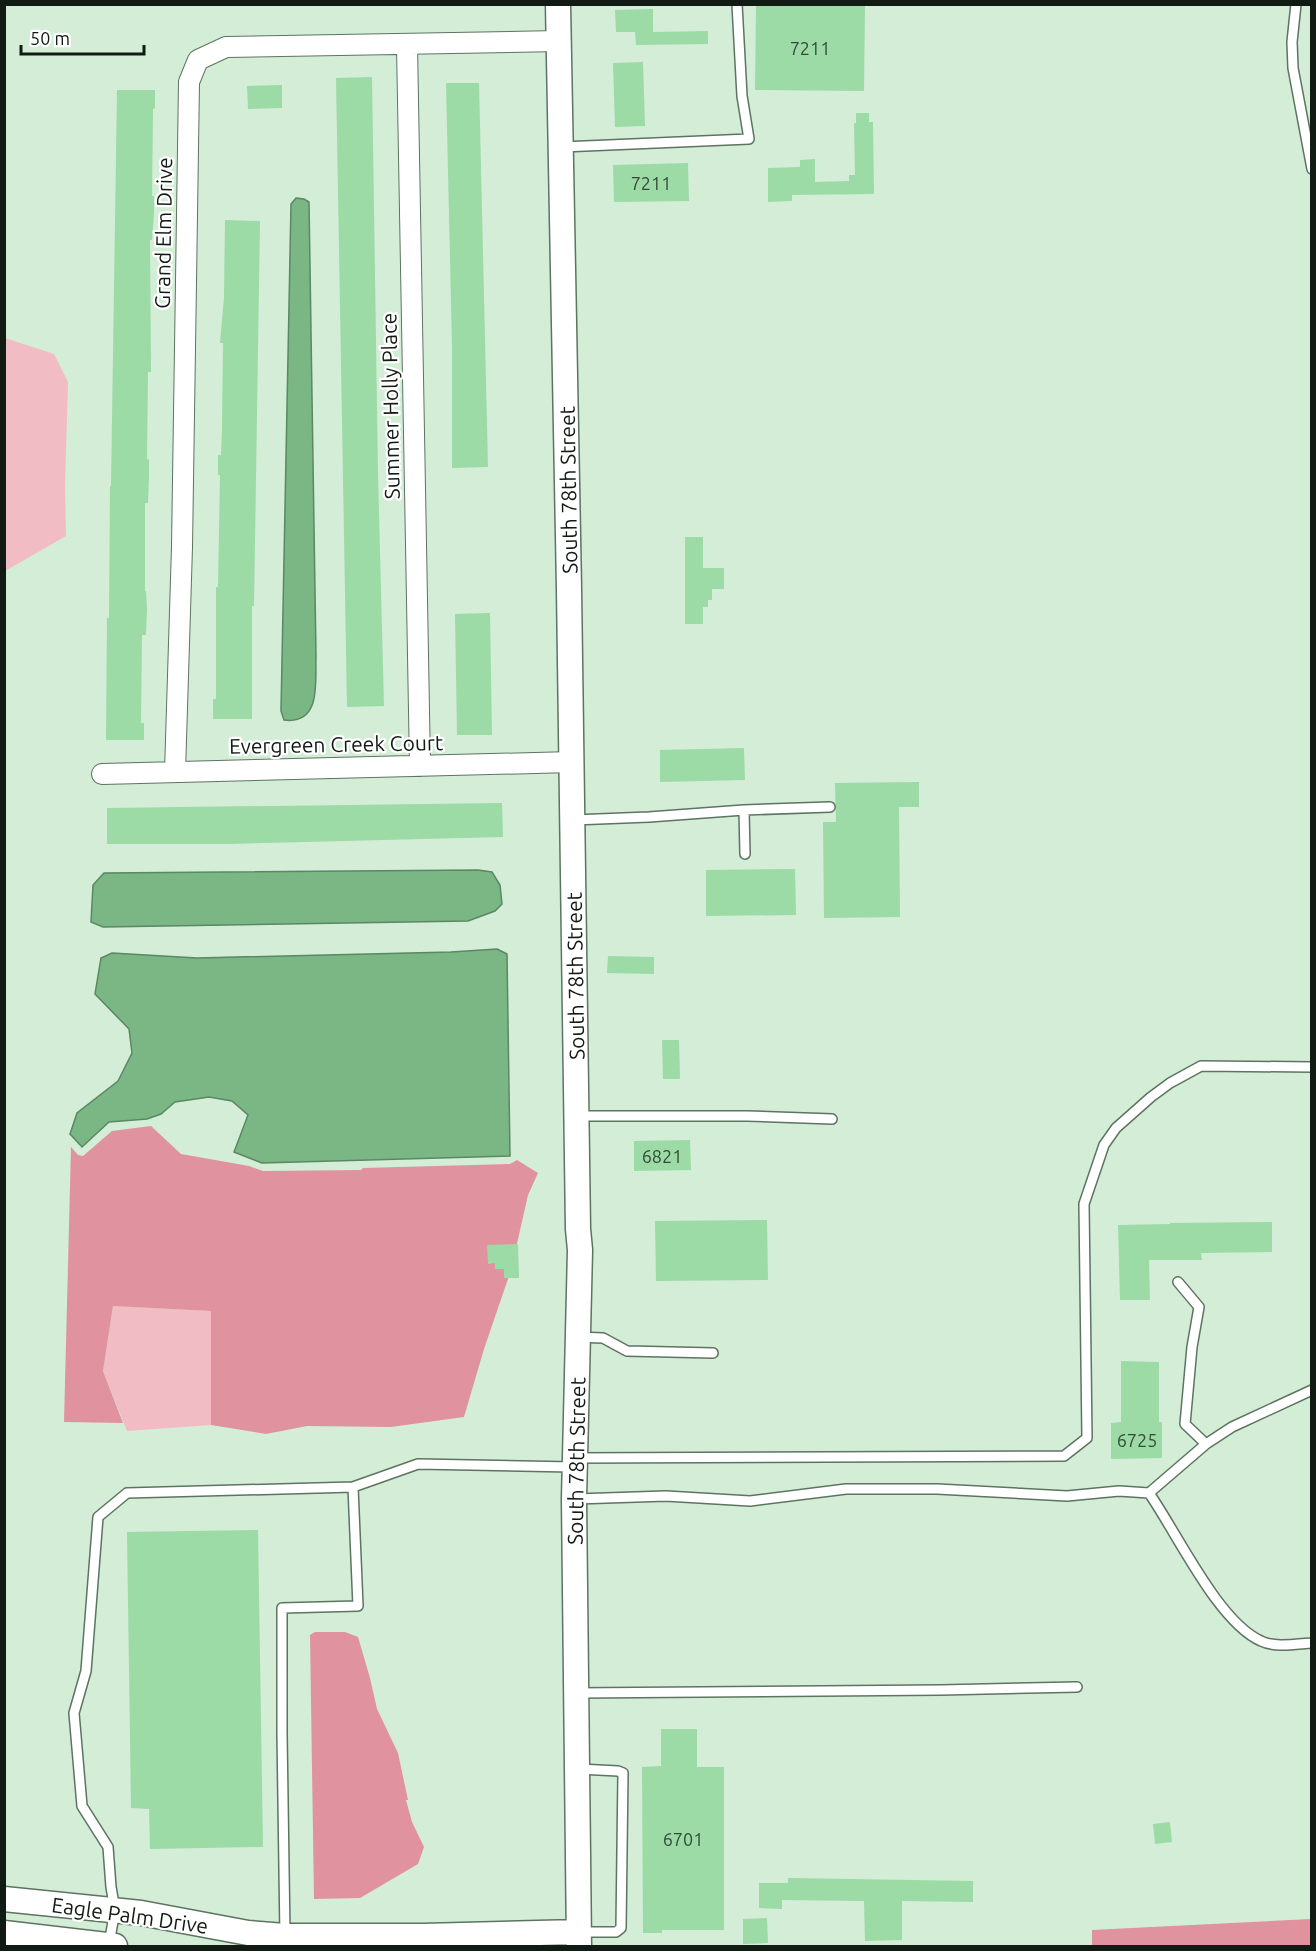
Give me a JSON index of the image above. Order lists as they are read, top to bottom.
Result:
{
  "streets": {
    "street": [
      "Grand Elm Drive",
      "Summer Holly Place",
      "South 78th Street",
      "Evergreen Creek Court",
      "Eagle Palm Drive"
    ]
  },
  "crossings": [
    ["Grand Elm Drive", "Summer Holly Place"],
    ["Grand Elm Drive", "South 78th Street"],
    ["Grand Elm Drive", "Evergreen Creek Court"],
    ["Summer Holly Place", "Evergreen Creek Court"],
    ["South 78th Street", "Evergreen Creek Court"],
    ["South 78th Street", "Eagle Palm Drive"]
  ],
  "house_numbers": [
    "7211",
    "7211",
    "6821",
    "6725",
    "6701"
  ],
  "scale_bar": "50 m"
}
